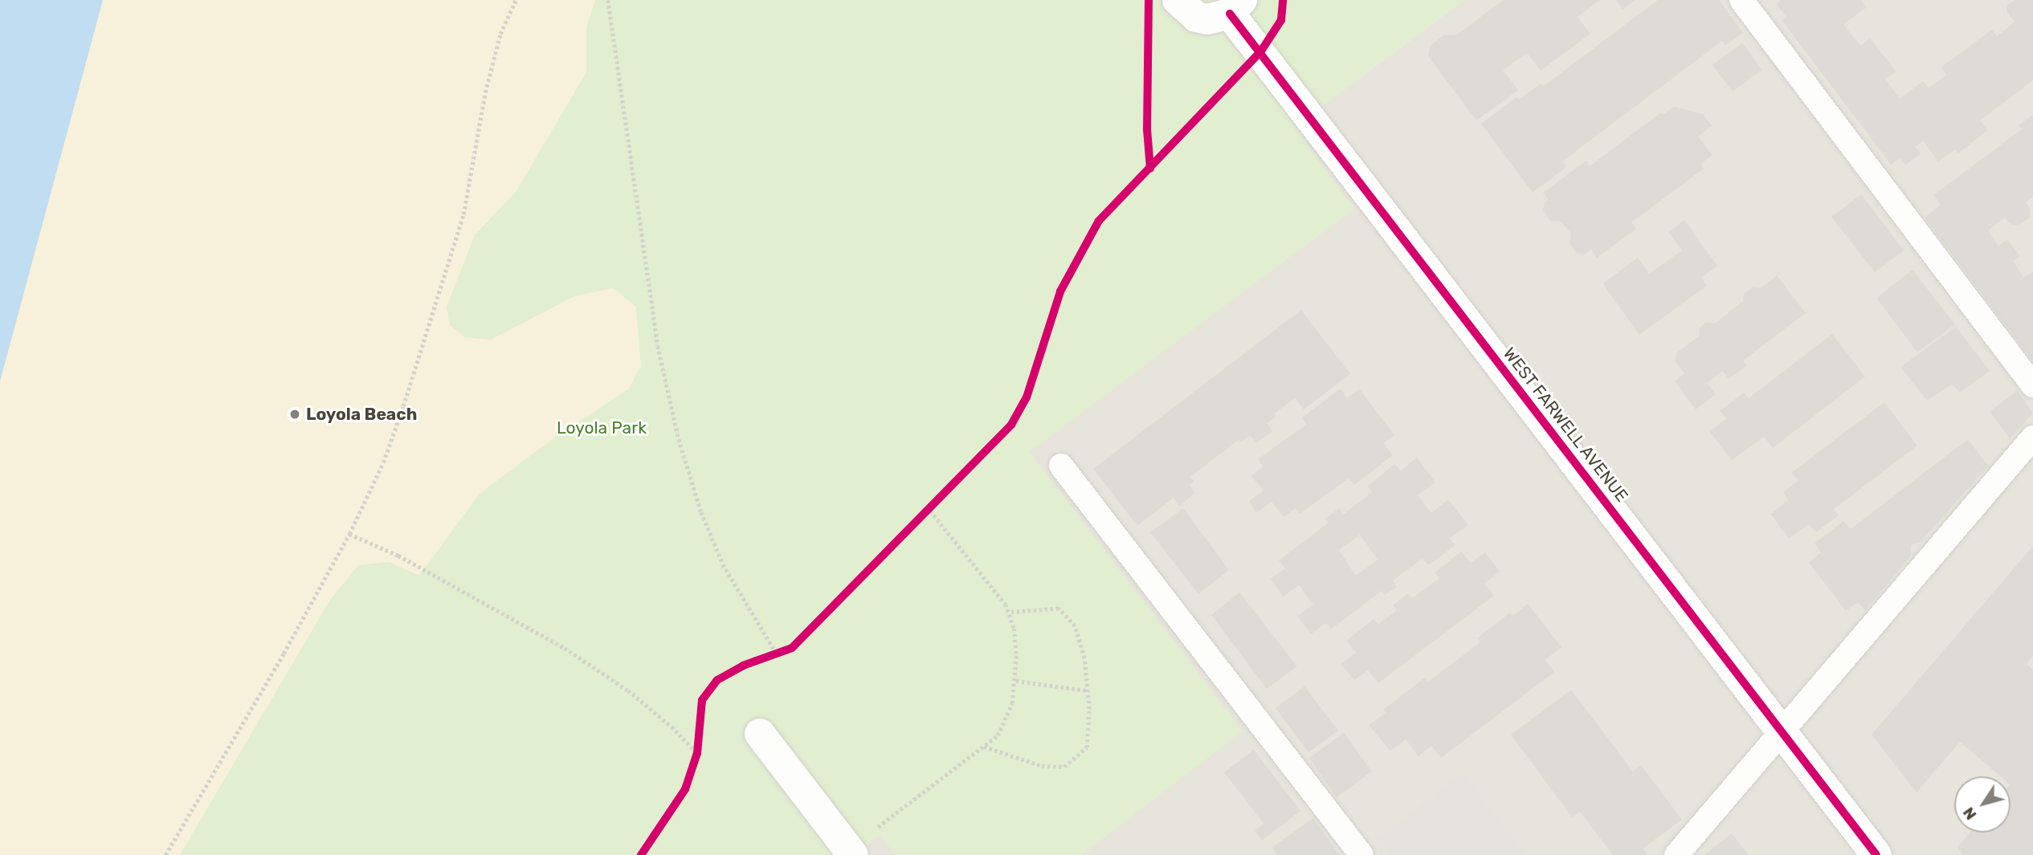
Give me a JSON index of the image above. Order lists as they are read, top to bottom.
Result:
{
  "streets": {
    "street": ["WEST FARWELL AVENUE"]
  },
  "parks": ["Loyola Park"],
  "places": ["Loyola Beach"],
  "north": "bottom left"
}
